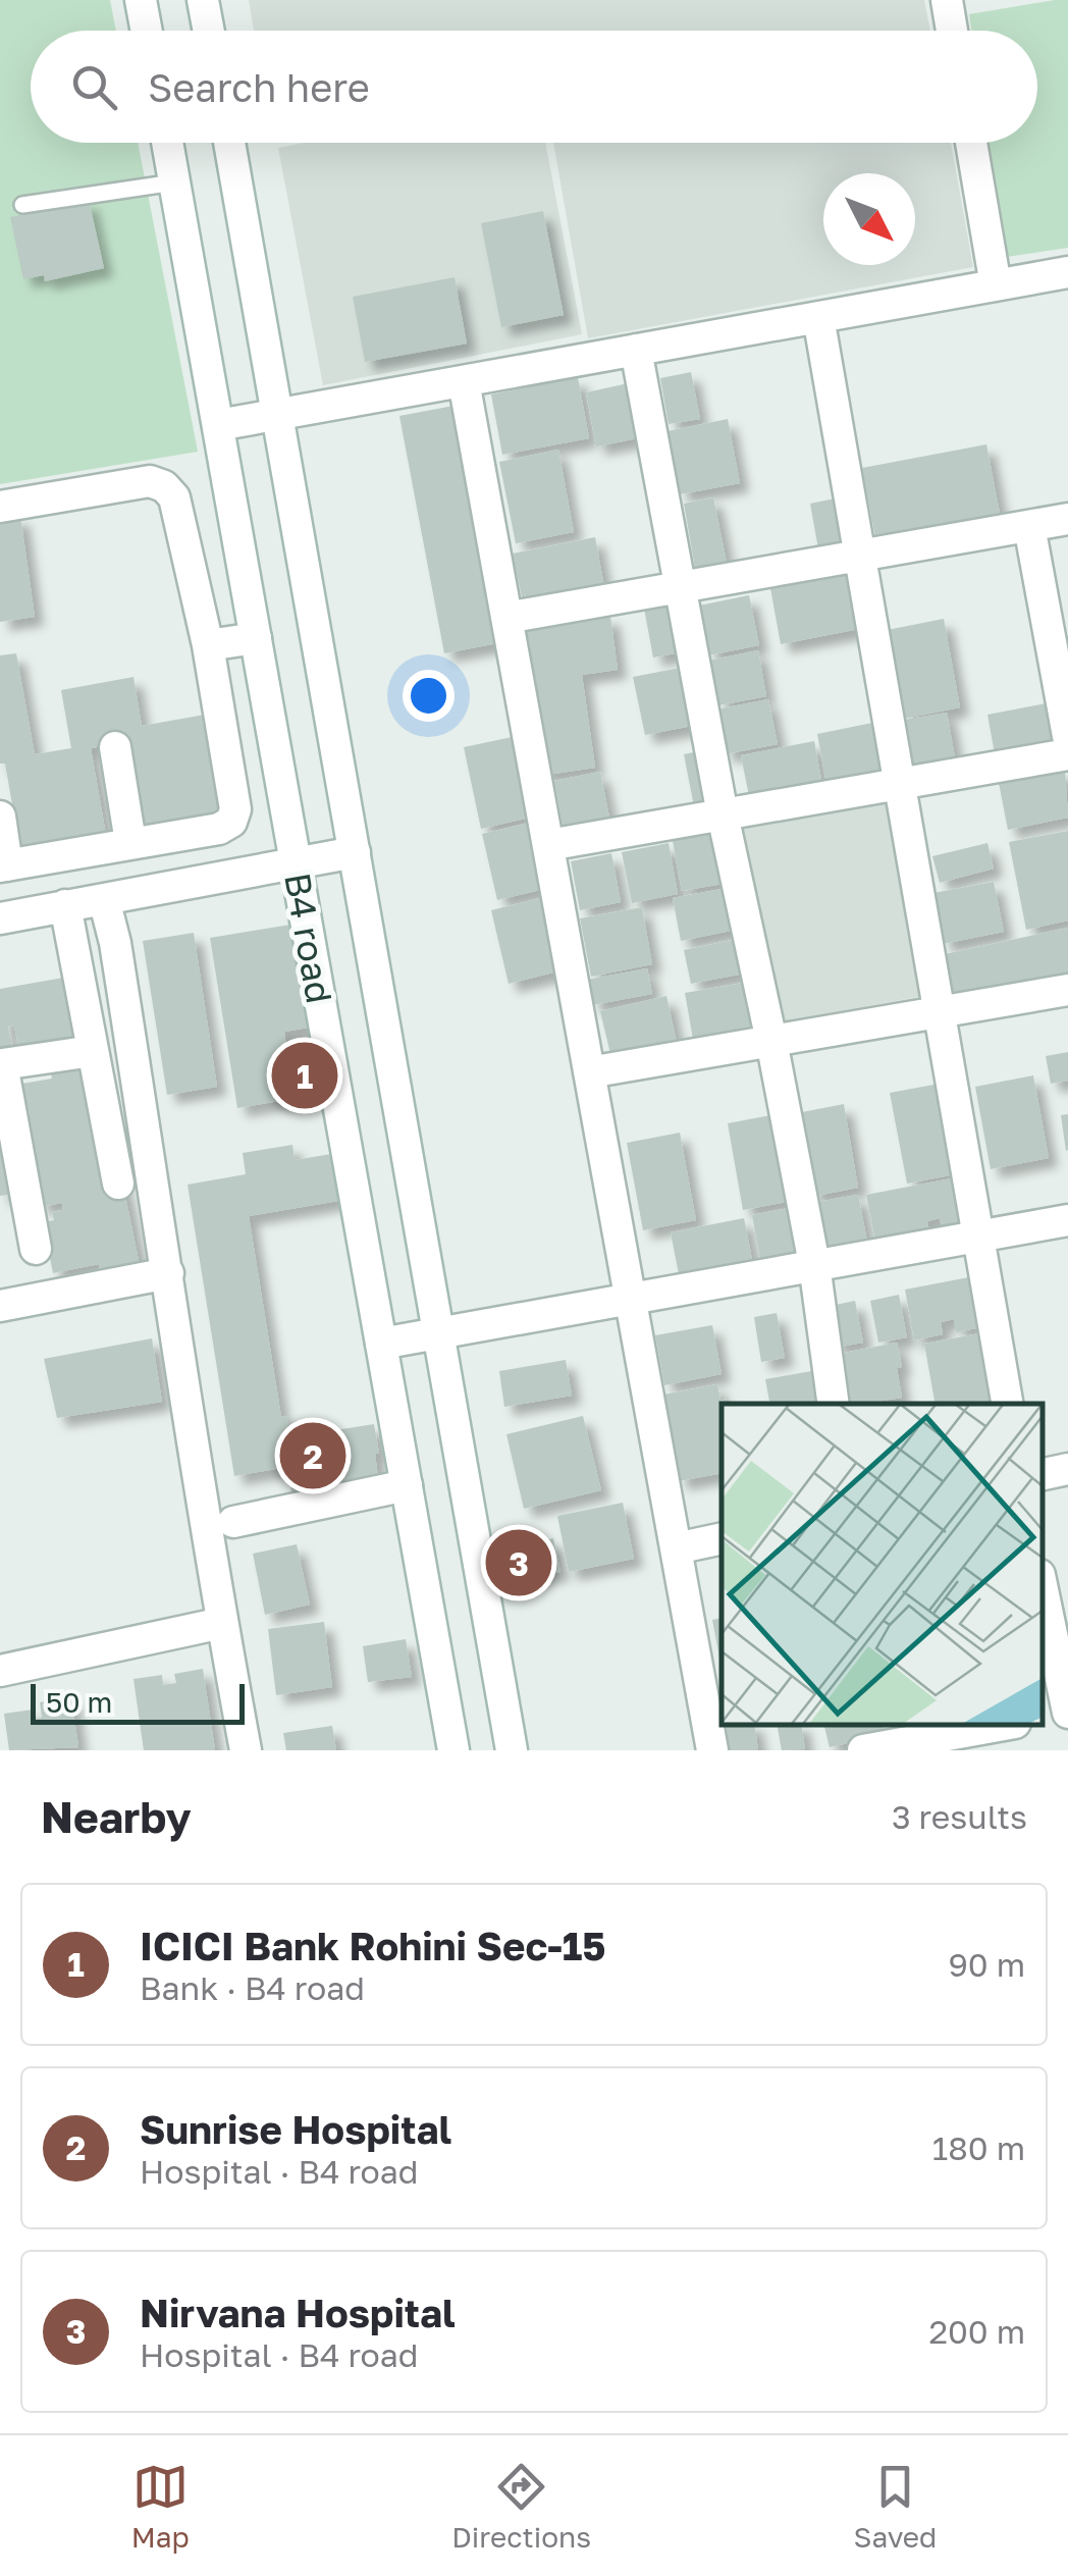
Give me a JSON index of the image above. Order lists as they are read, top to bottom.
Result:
{
  "streets": {
    "street": ["B4 road"]
  },
  "scale_bar": "50 m",
  "north": "bottom right",
  "page": {
    "search": "Search here",
    "pins": ["1", "2", "3"],
    "scale": "50 m",
    "heading": ["Nearby", "3 results"],
    "list": [
      {
        "mark": "1",
        "name": "ICICI Bank Rohini Sec-15",
        "note": "Bank · B4 road",
        "value": "90 m"
      },
      {
        "mark": "2",
        "name": "Sunrise Hospital",
        "note": "Hospital · B4 road",
        "value": "180 m"
      },
      {
        "mark": "3",
        "name": "Nirvana Hospital",
        "note": "Hospital · B4 road",
        "value": "200 m"
      }
    ],
    "nav": ["Map", "Directions", "Saved"]
  }
}
